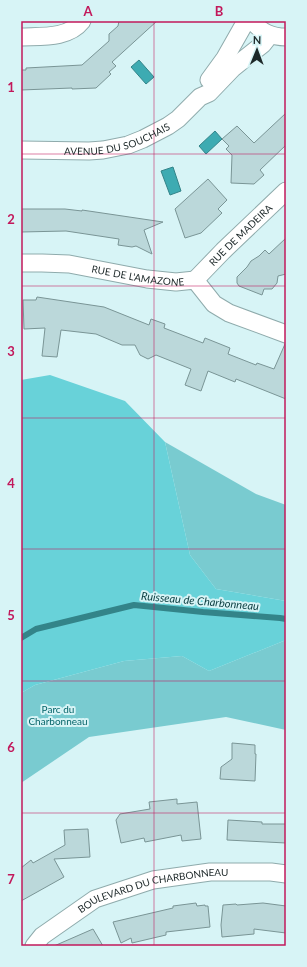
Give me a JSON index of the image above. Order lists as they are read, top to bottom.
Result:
{
  "streets": {
    "street": [
      "AVENUE DU SOUCHAIS",
      "RUE DE MADEIRA",
      "RUE DE L'AMAZONE",
      "BOULEVARD DU CHARBONNEAU"
    ]
  },
  "crossings": [
    ["RUE DE MADEIRA", "RUE DE L'AMAZONE"]
  ],
  "water": ["Ruisseau de Charbonneau"],
  "parks": ["Parc du Charbonneau"],
  "north": "top",
  "grid": {
    "columns": ["A", "B"],
    "rows": [
      "1",
      "2",
      "3",
      "4",
      "5",
      "6",
      "7"
    ]
  }
}
